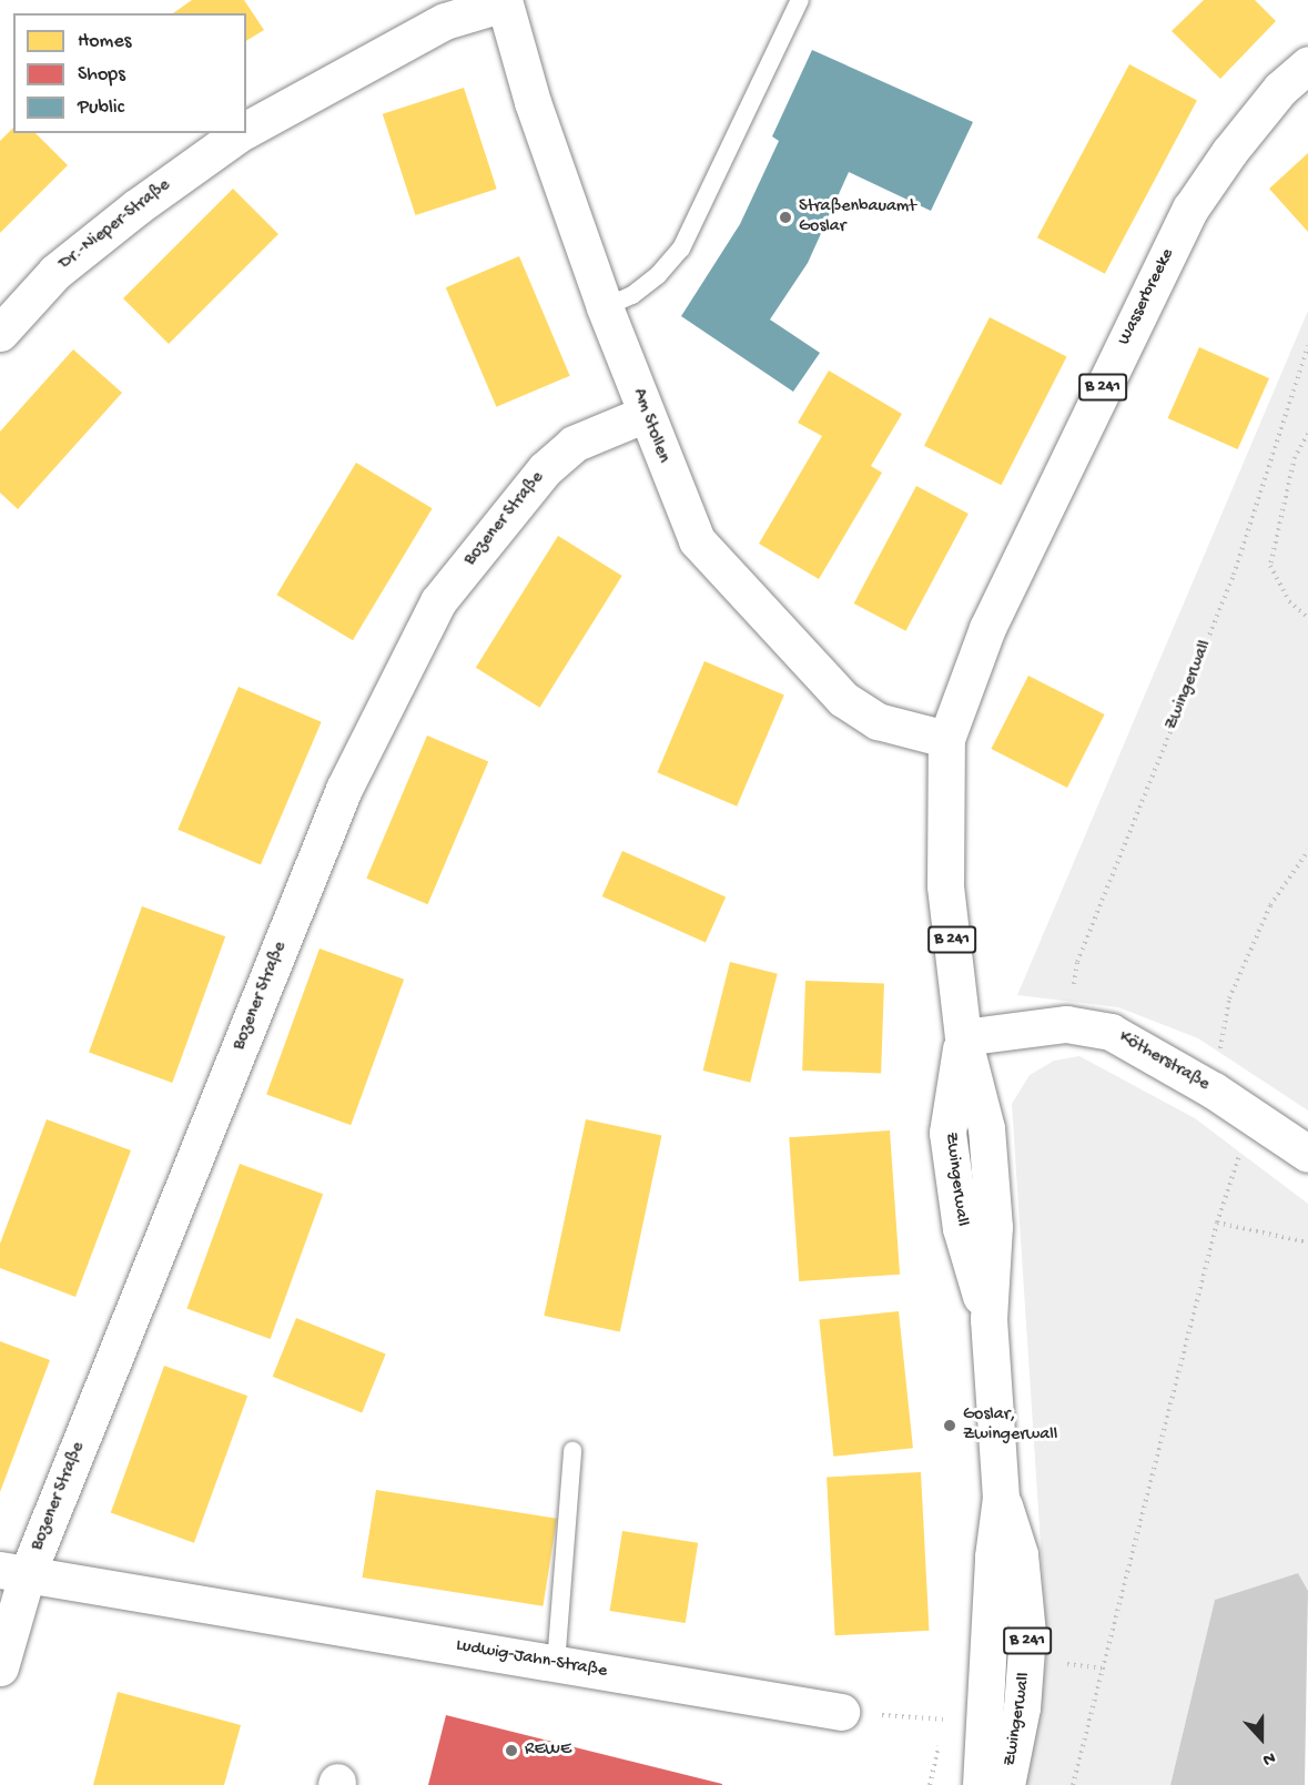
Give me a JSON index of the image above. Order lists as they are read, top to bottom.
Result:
{
  "streets": {
    "street": [
      "Dr.-Nieper-Straße",
      "Wasserbreeke",
      "B 241",
      "Am Stollen",
      "Bozener Straße",
      "Zwingerwall",
      "Kötherstraße",
      "Ludwig-Jahn-Straße"
    ]
  },
  "crossings": [
    ["Dr.-Nieper-Straße", "Am Stollen"],
    ["Wasserbreeke", "Am Stollen"],
    ["Wasserbreeke", "Zwingerwall"],
    ["Am Stollen", "Bozener Straße"],
    ["Am Stollen", "Zwingerwall"],
    ["Bozener Straße", "Ludwig-Jahn-Straße"],
    ["Zwingerwall", "Kötherstraße"]
  ],
  "places": ["Straßenbauamt Goslar", "Goslar, Zwingerwall", "REWE"],
  "legend": ["Homes", "Shops", "Public"],
  "north": "bottom"
}
